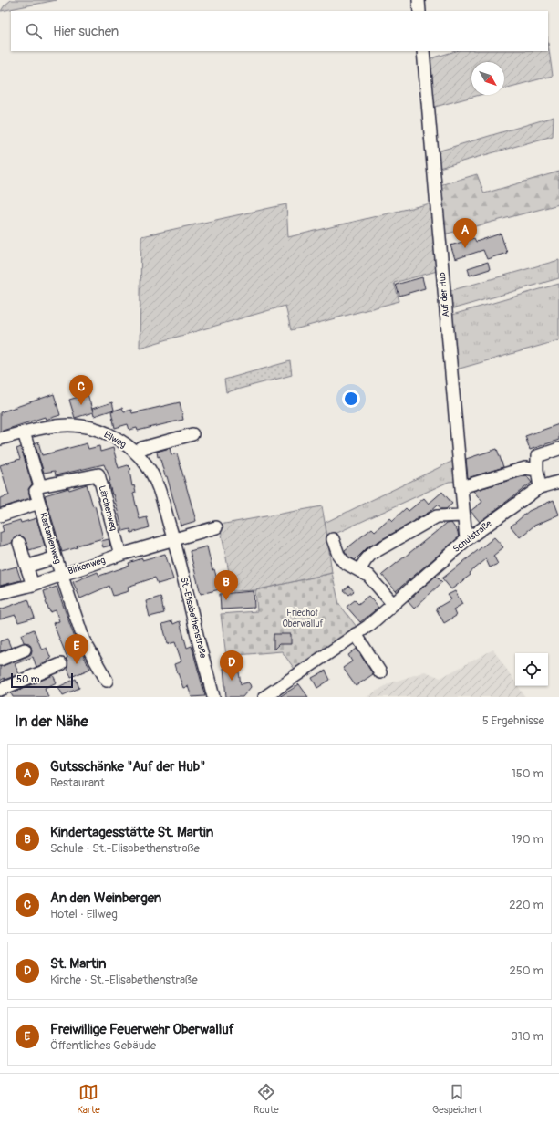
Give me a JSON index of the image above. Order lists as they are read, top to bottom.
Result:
{
  "streets": {
    "street": [
      "Auf der Hub",
      "Eilweg",
      "Lärchenweg",
      "Schulstraße",
      "Kastanienweg",
      "Birkenweg",
      "St.-Elisabethenstraße"
    ]
  },
  "crossings": [
    ["Auf der Hub", "Schulstraße"],
    ["Eilweg", "Birkenweg"],
    ["Eilweg", "St.-Elisabethenstraße"],
    ["Lärchenweg", "Birkenweg"],
    ["Kastanienweg", "Birkenweg"],
    ["Birkenweg", "St.-Elisabethenstraße"]
  ],
  "parks": ["Friedhof Oberwalluf"],
  "scale_bar": "50 m",
  "north": "bottom right",
  "page": {
    "search": "Hier suchen",
    "pins": [
      "A",
      "C",
      "B",
      "E",
      "D"
    ],
    "scale": "50 m",
    "heading": ["In der Nähe", "5 Ergebnisse"],
    "list": [
      {
        "mark": "A",
        "name": "Gutsschänke \"Auf der Hub\"",
        "note": "Restaurant",
        "value": "150 m"
      },
      {
        "mark": "B",
        "name": "Kindertagesstätte St. Martin",
        "note": "Schule · St.-Elisabethenstraße",
        "value": "190 m"
      },
      {
        "mark": "C",
        "name": "An den Weinbergen",
        "note": "Hotel · Eilweg",
        "value": "220 m"
      },
      {
        "mark": "D",
        "name": "St. Martin",
        "note": "Kirche · St.-Elisabethenstraße",
        "value": "250 m"
      },
      {
        "mark": "E",
        "name": "Freiwillige Feuerwehr Oberwalluf",
        "note": "Öffentliches Gebäude",
        "value": "310 m"
      }
    ],
    "nav": ["Karte", "Route", "Gespeichert"]
  }
}
